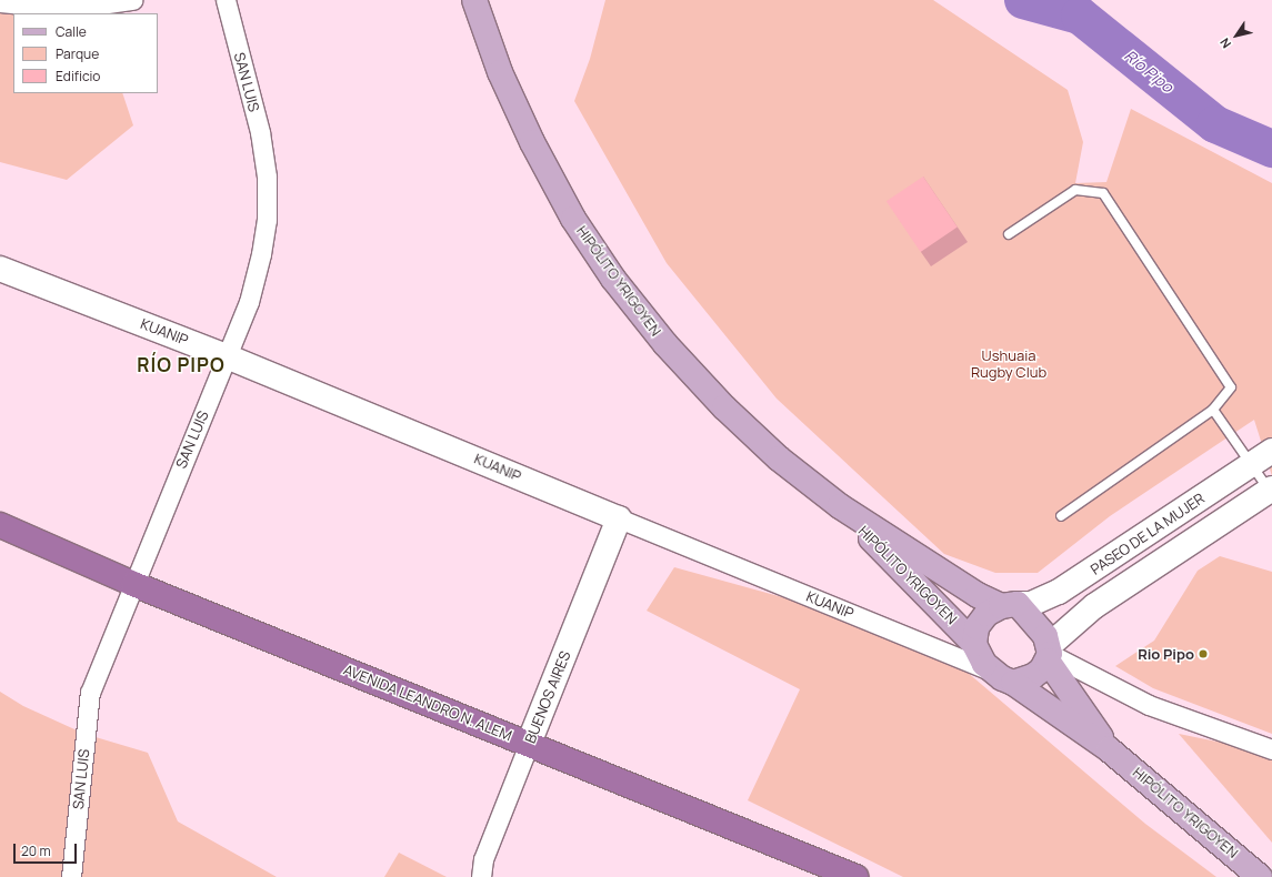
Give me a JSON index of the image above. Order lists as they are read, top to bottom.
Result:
{
  "streets": {
    "highway": ["AVENIDA LEANDRO N. ALEM"],
    "main road": [
      "HIPÓLITO YRIGOYEN",
      "KUANIP",
      "PASEO DE LA MUJER",
      "BUENOS AIRES"
    ],
    "street": ["SAN LUIS"]
  },
  "crossings": [
    ["SAN LUIS", "KUANIP"],
    ["SAN LUIS", "AVENIDA LEANDRO N. ALEM"],
    ["HIPÓLITO YRIGOYEN", "KUANIP"],
    ["HIPÓLITO YRIGOYEN", "PASEO DE LA MUJER"],
    ["KUANIP", "PASEO DE LA MUJER"],
    ["KUANIP", "BUENOS AIRES"],
    ["BUENOS AIRES", "AVENIDA LEANDRO N. ALEM"]
  ],
  "districts": ["RÍO PIPO"],
  "water": ["Río Pipo"],
  "parks": ["Ushuaia Rugby Club"],
  "places": ["Rio Pipo"],
  "legend": ["Calle", "Parque", "Edificio"],
  "scale_bar": "20 m",
  "north": "bottom left"
}
